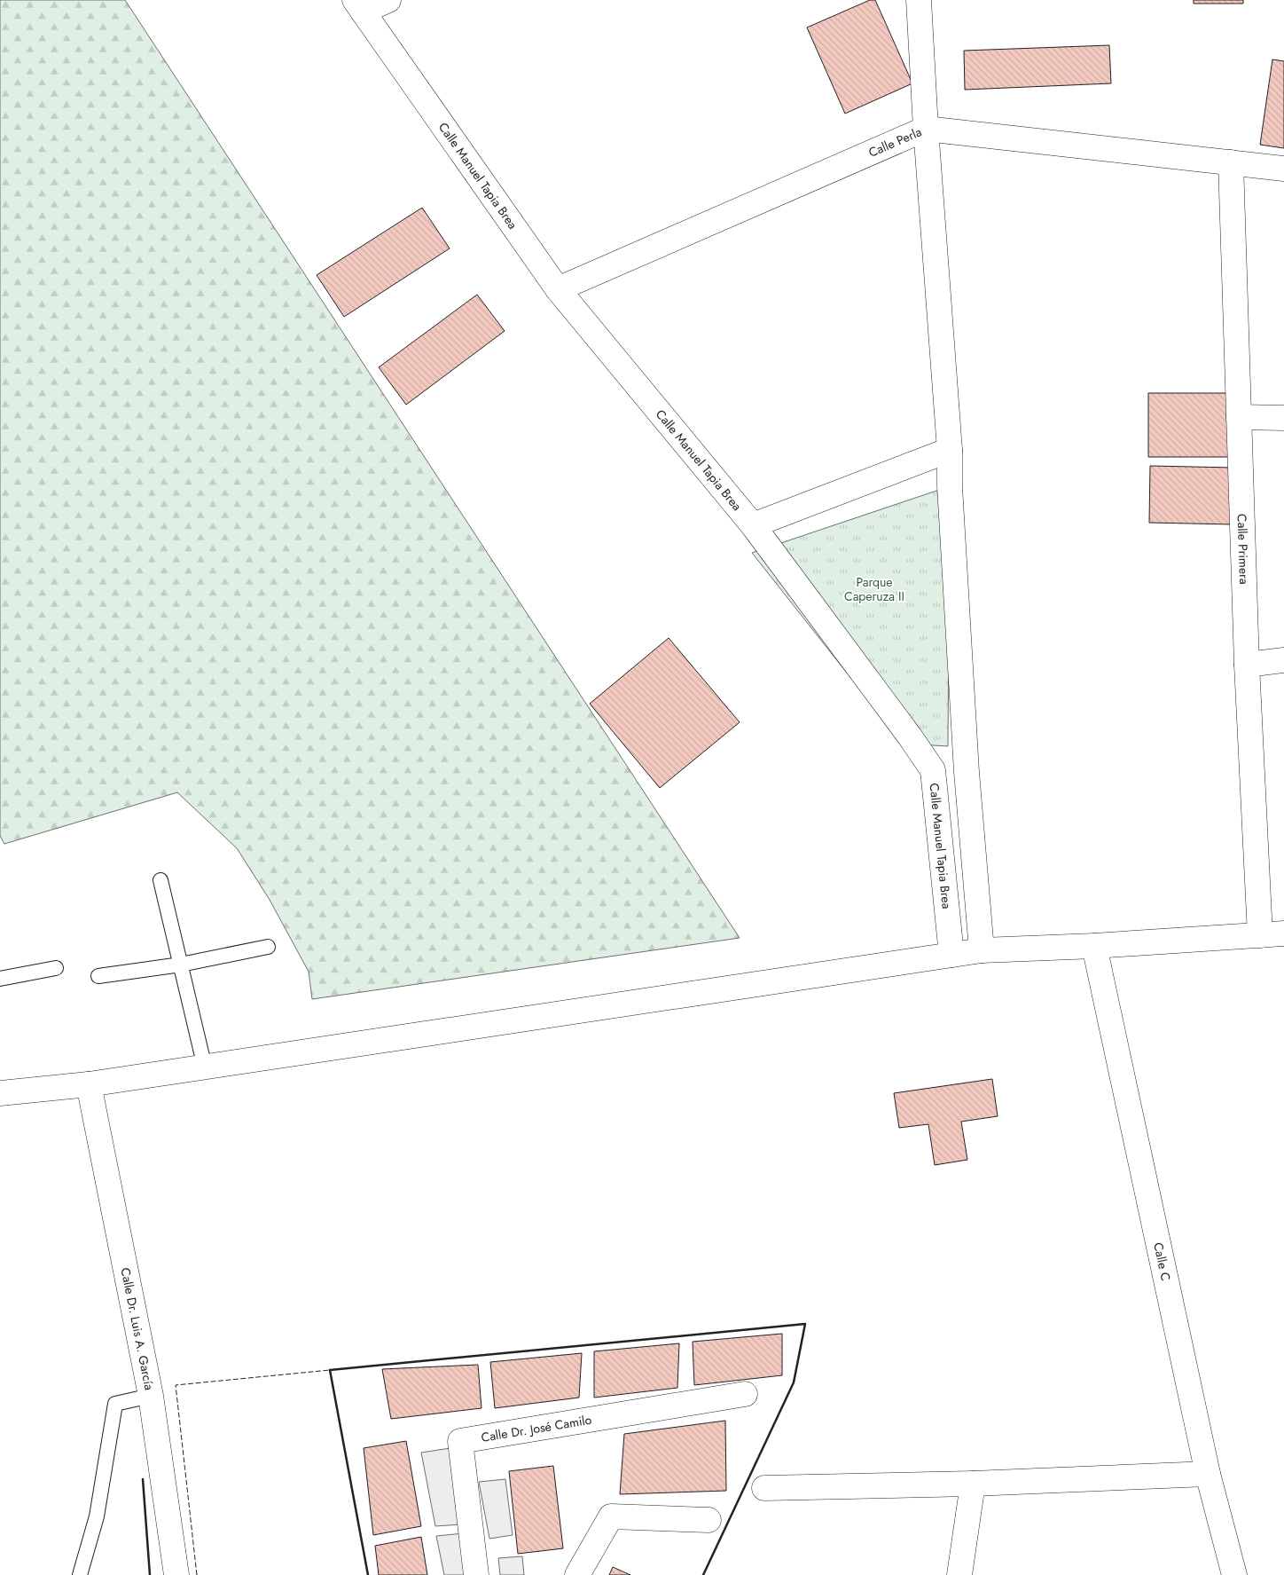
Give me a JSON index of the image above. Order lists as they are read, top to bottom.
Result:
{
  "streets": {
    "street": [
      "Calle Perla",
      "Calle Manuel Tapia Brea",
      "Calle Primera",
      "Calle C",
      "Calle Dr. Luis A. García",
      "Calle Dr. José Camilo"
    ]
  },
  "crossings": [
    ["Calle Perla", "Calle Manuel Tapia Brea"],
    ["Calle Perla", "Calle Primera"]
  ],
  "parks": ["Parque Caperuza II"]
}
